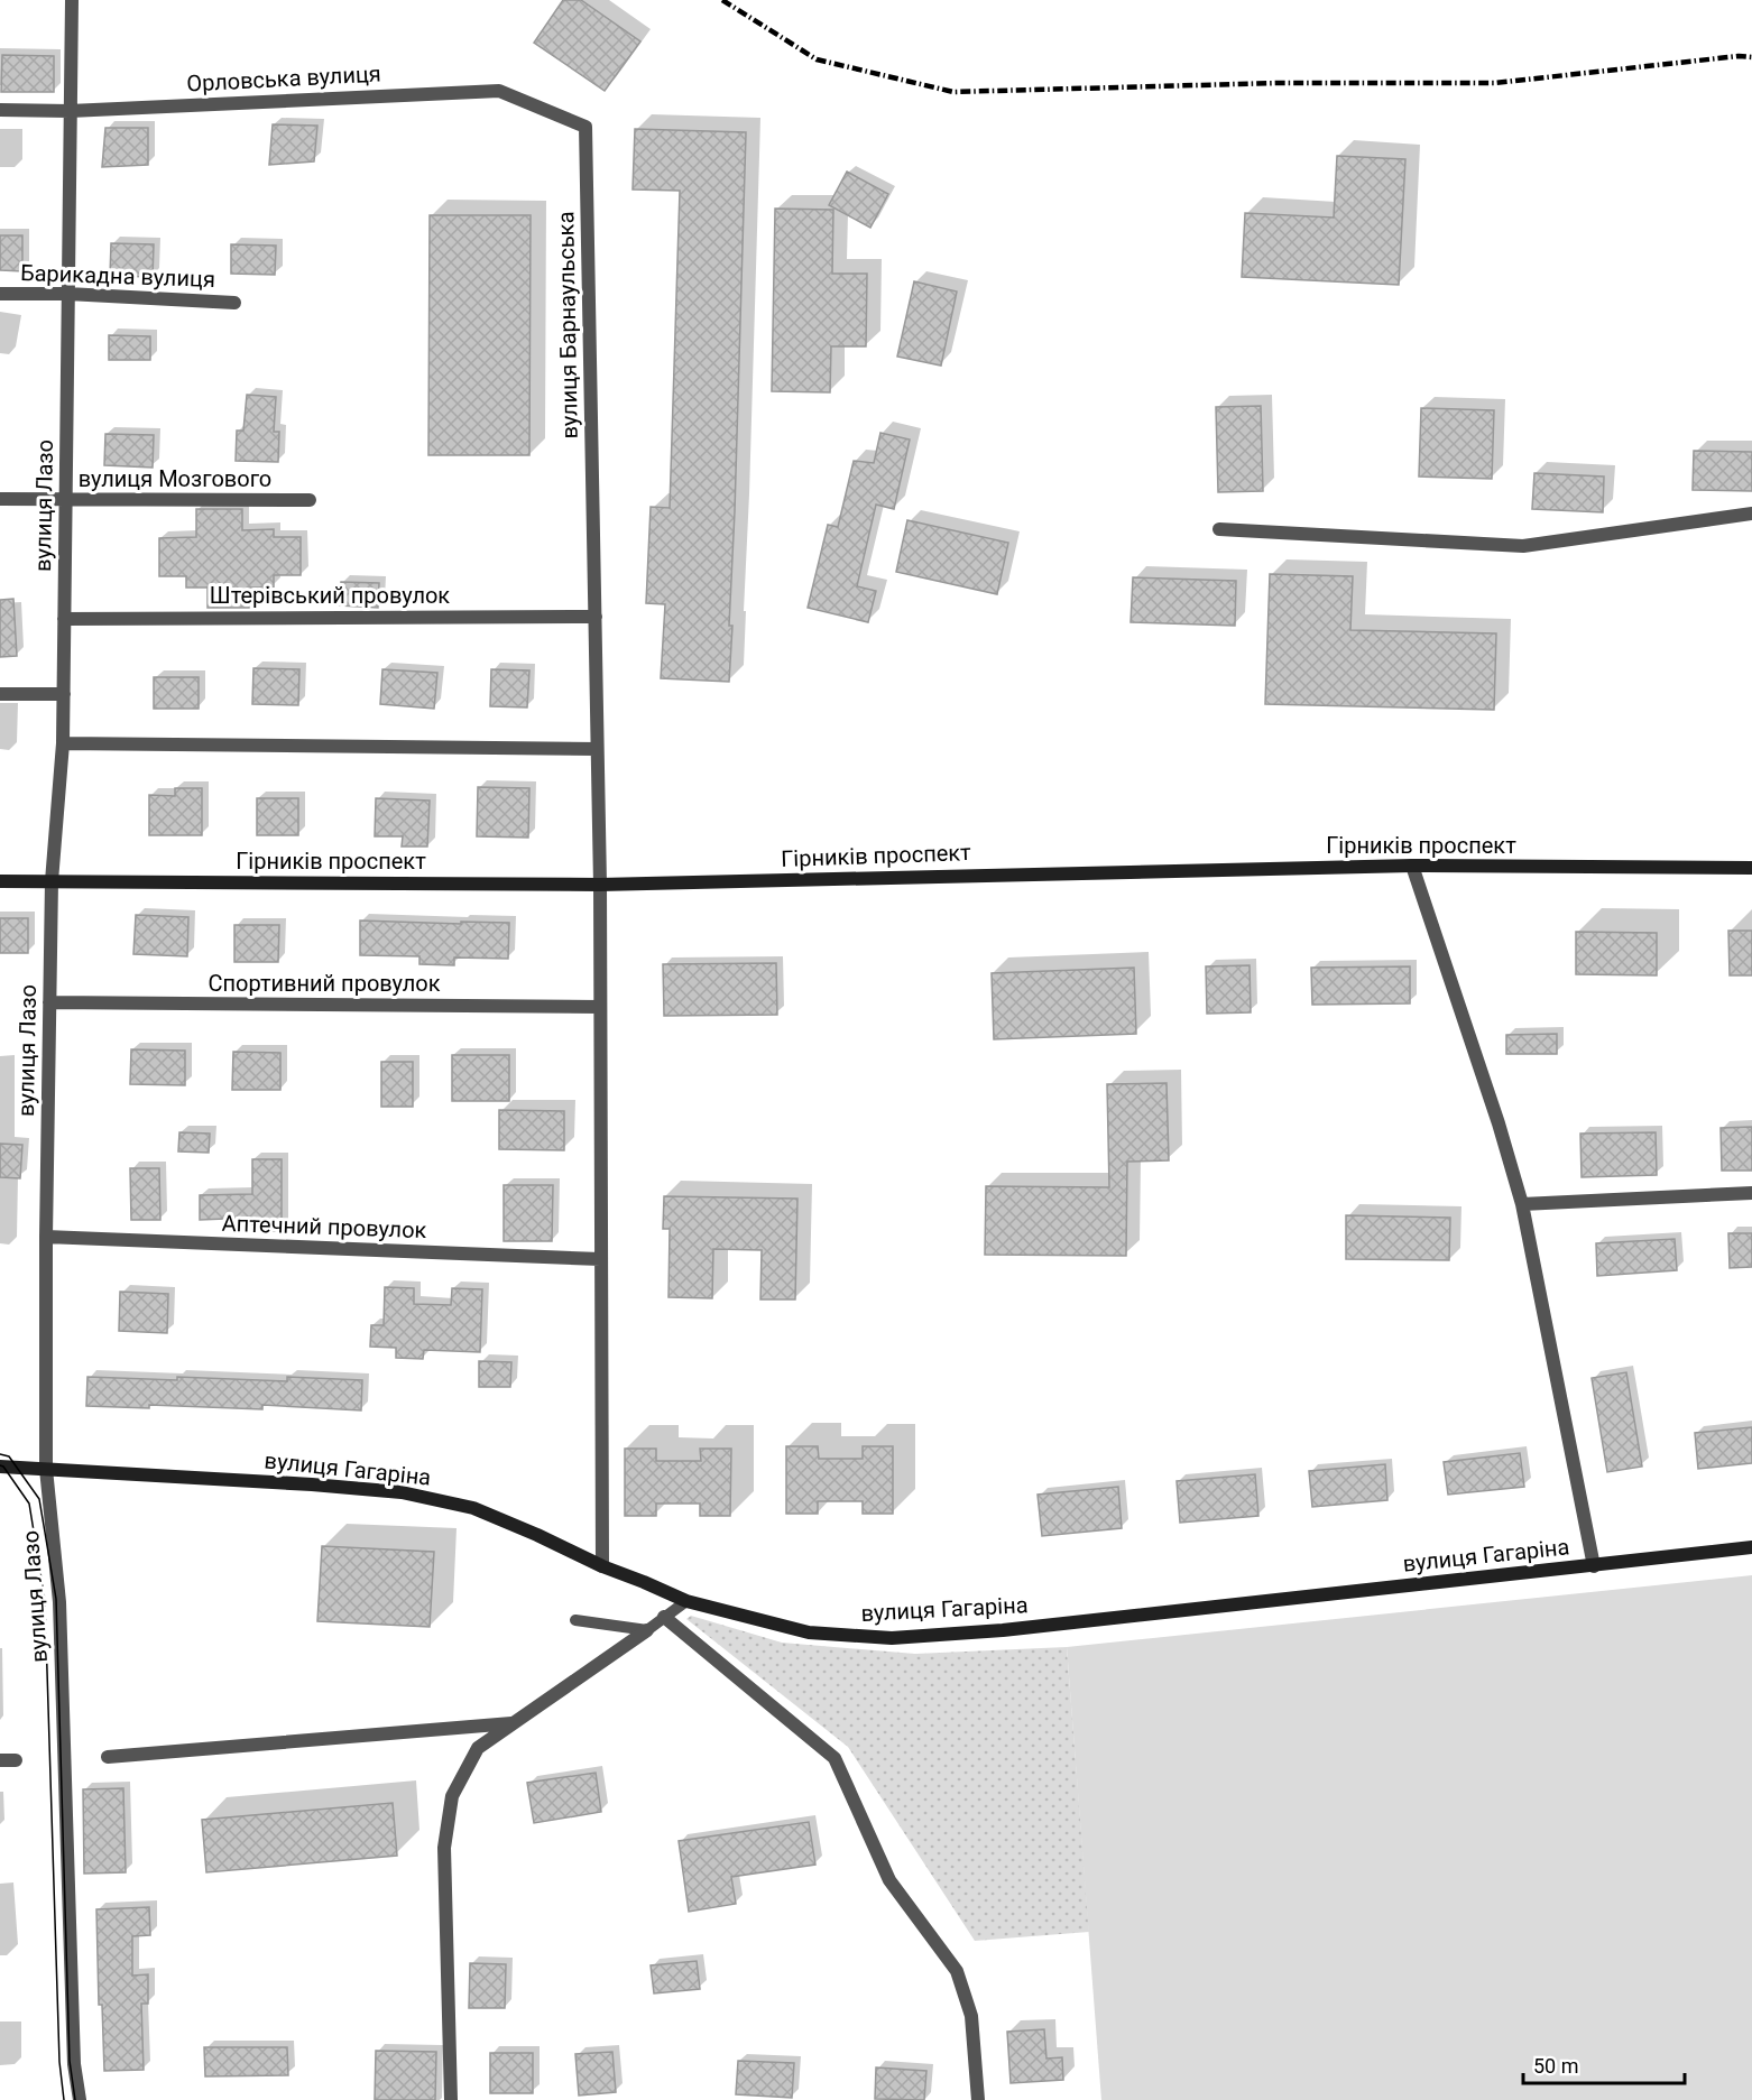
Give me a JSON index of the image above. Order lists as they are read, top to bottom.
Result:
{
  "streets": {
    "main road": ["Гірників проспект", "вулиця Гагаріна"],
    "street": [
      "Орловська вулиця",
      "Барикадна вулиця",
      "вулиця Барнаульська",
      "вулиця Мозгового",
      "вулиця Лазо",
      "Штерівський провулок",
      "Спортивний провулок",
      "Аптечний провулок"
    ]
  },
  "crossings": [
    ["Орловська вулиця", "вулиця Барнаульська"],
    ["Орловська вулиця", "вулиця Лазо"],
    ["Барикадна вулиця", "вулиця Лазо"],
    ["вулиця Барнаульська", "Штерівський провулок"],
    ["вулиця Мозгового", "вулиця Лазо"],
    ["вулиця Лазо", "Штерівський провулок"],
    ["вулиця Лазо", "Гірників проспект"],
    ["вулиця Лазо", "Спортивний провулок"],
    ["вулиця Лазо", "Аптечний провулок"],
    ["вулиця Лазо", "вулиця Гагаріна"]
  ],
  "scale_bar": "50 m"
}
